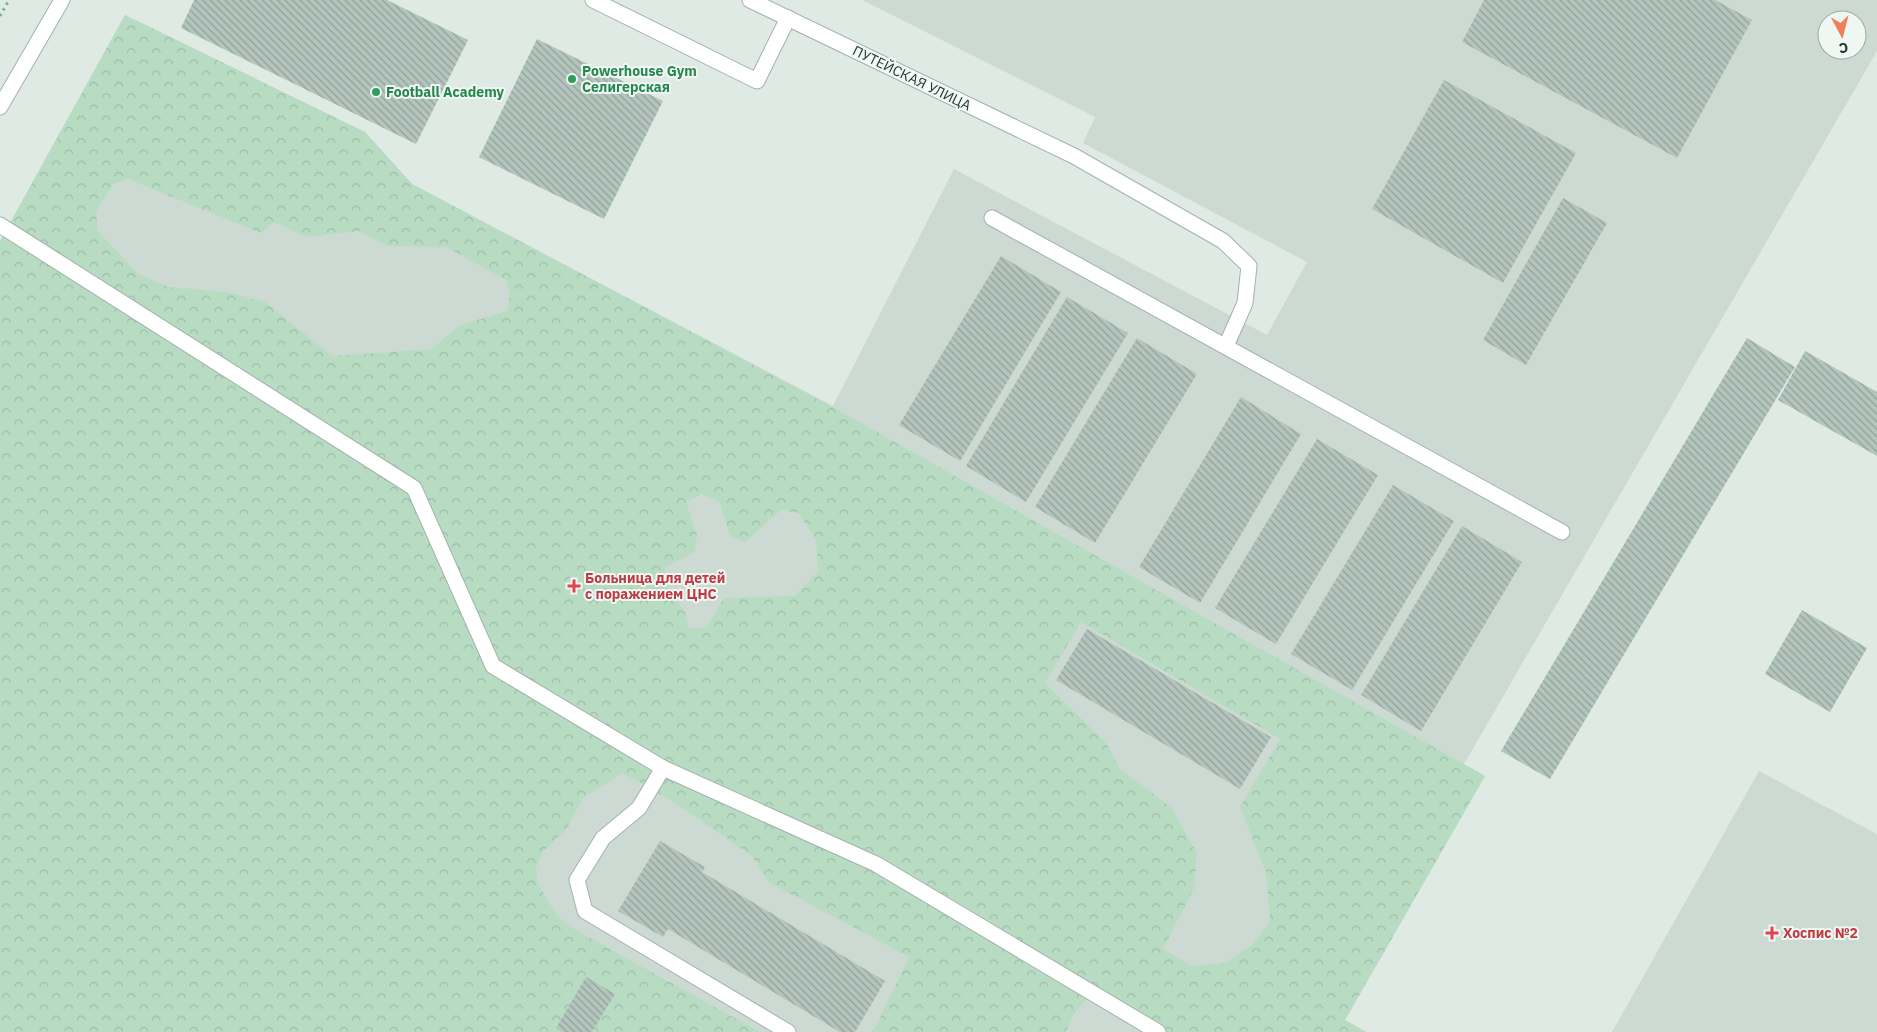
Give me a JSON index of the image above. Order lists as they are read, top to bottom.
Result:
{
  "streets": {
    "street": ["ПУТЕЙСКАЯ УЛИЦА"]
  },
  "places": {
    "other": ["Powerhouse Gym Селигерская", "Football Academy"],
    "health": ["Больница для детей с поражением ЦНС", "Хоспис №2"]
  },
  "north": "bottom"
}
